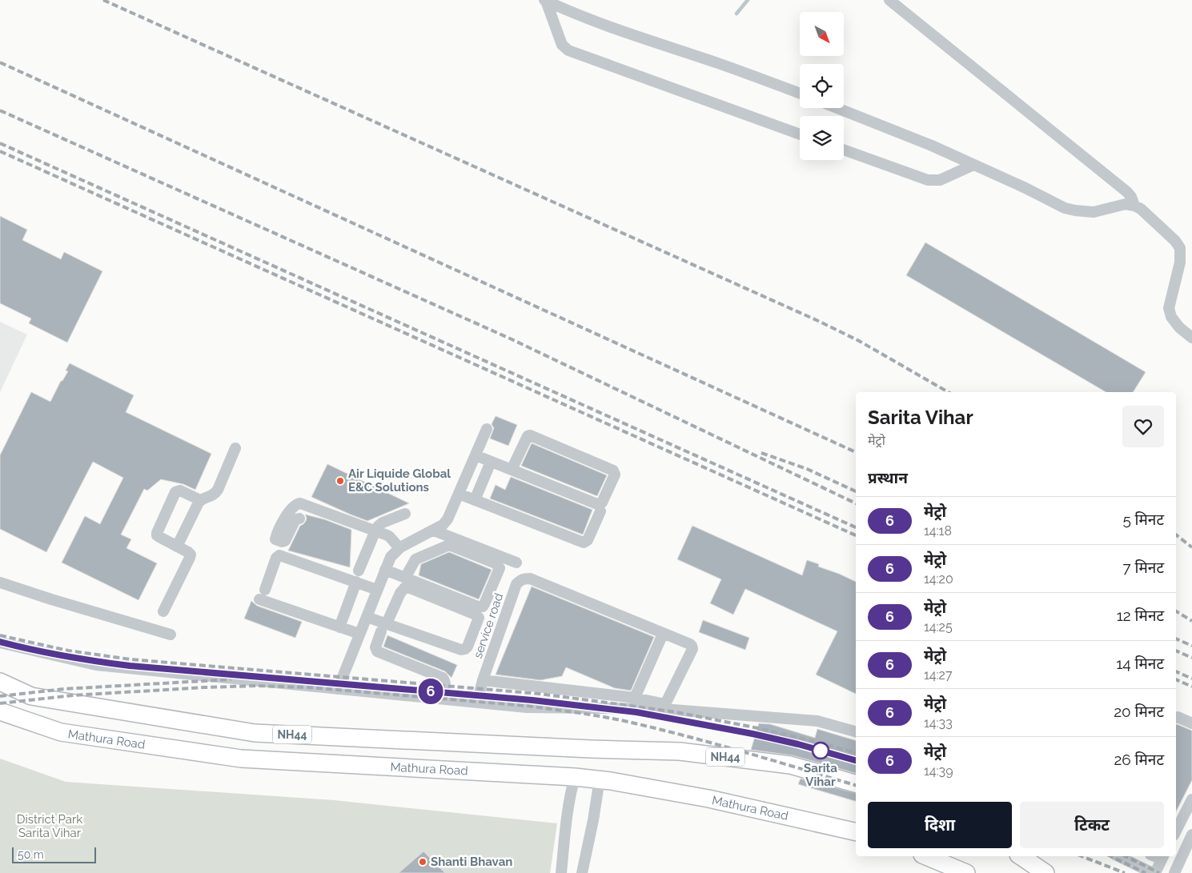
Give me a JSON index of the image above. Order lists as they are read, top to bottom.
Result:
{
  "streets": {
    "highway": ["NH44", "Mathura Road"],
    "street": ["service road"]
  },
  "parks": ["District Park Sarita Vihar"],
  "places": ["Air Liquide Global E&C Solutions", "Sarita Vihar", "Shanti Bhavan"],
  "lines": ["metro line 6"],
  "scale_bar": "50 m",
  "north": "bottom right",
  "page": {
    "on_map": "6",
    "heading": [
      ["Sarita Vihar", "मेट्रो"],
      "प्रस्थान"
    ],
    "list": [
      {
        "mark": "6",
        "name": "मेट्रो",
        "note": "14:18",
        "value": "5 मिनट"
      },
      {
        "mark": "6",
        "name": "मेट्रो",
        "note": "14:20",
        "value": "7 मिनट"
      },
      {
        "mark": "6",
        "name": "मेट्रो",
        "note": "14:25",
        "value": "12 मिनट"
      },
      {
        "mark": "6",
        "name": "मेट्रो",
        "note": "14:27",
        "value": "14 मिनट"
      },
      {
        "mark": "6",
        "name": "मेट्रो",
        "note": "14:33",
        "value": "20 मिनट"
      },
      {
        "mark": "6",
        "name": "मेट्रो",
        "note": "14:39",
        "value": "26 मिनट"
      }
    ],
    "buttons": ["दिशा", "टिकट"],
    "scale": "50 m"
  }
}
